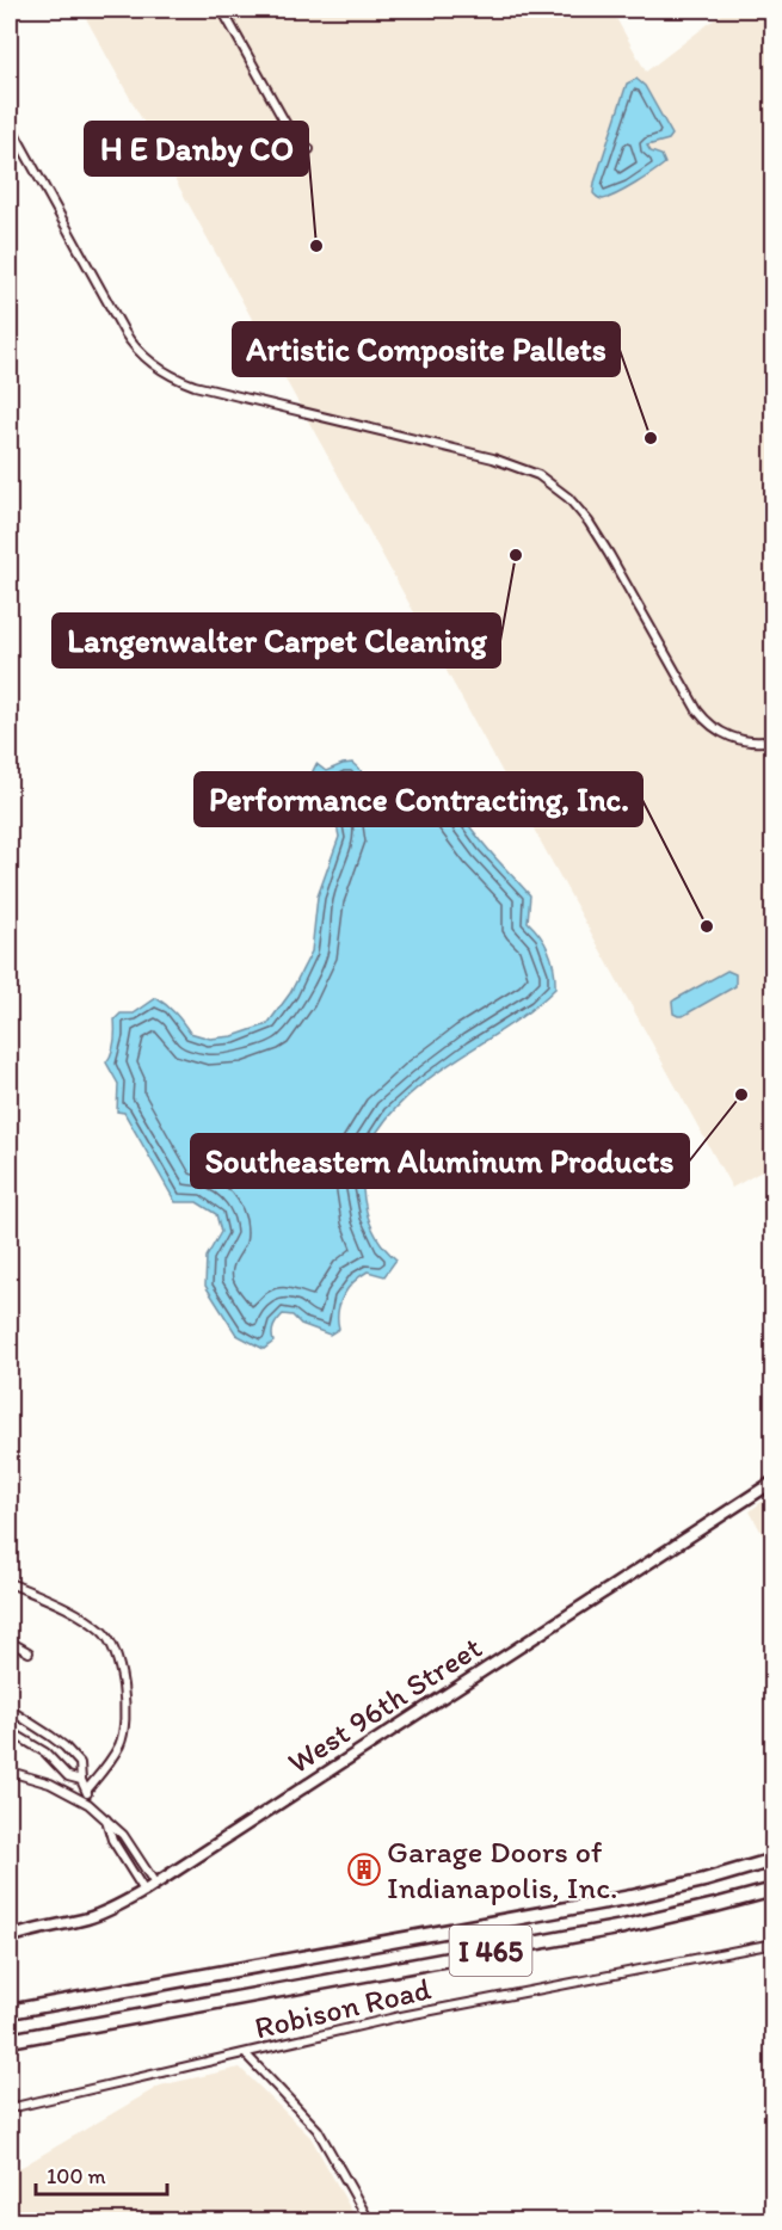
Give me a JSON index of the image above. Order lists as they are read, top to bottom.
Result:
{
  "streets": {
    "highway": ["I 465"],
    "street": ["West 96th Street", "Robison Road"]
  },
  "places": {
    "other": [
      "H E Danby CO",
      "Artistic Composite Pallets",
      "Langenwalter Carpet Cleaning",
      "Performance Contracting, Inc.",
      "Southeastern Aluminum Products"
    ],
    "building": ["Garage Doors of Indianapolis, Inc."]
  },
  "scale_bar": "100 m"
}
